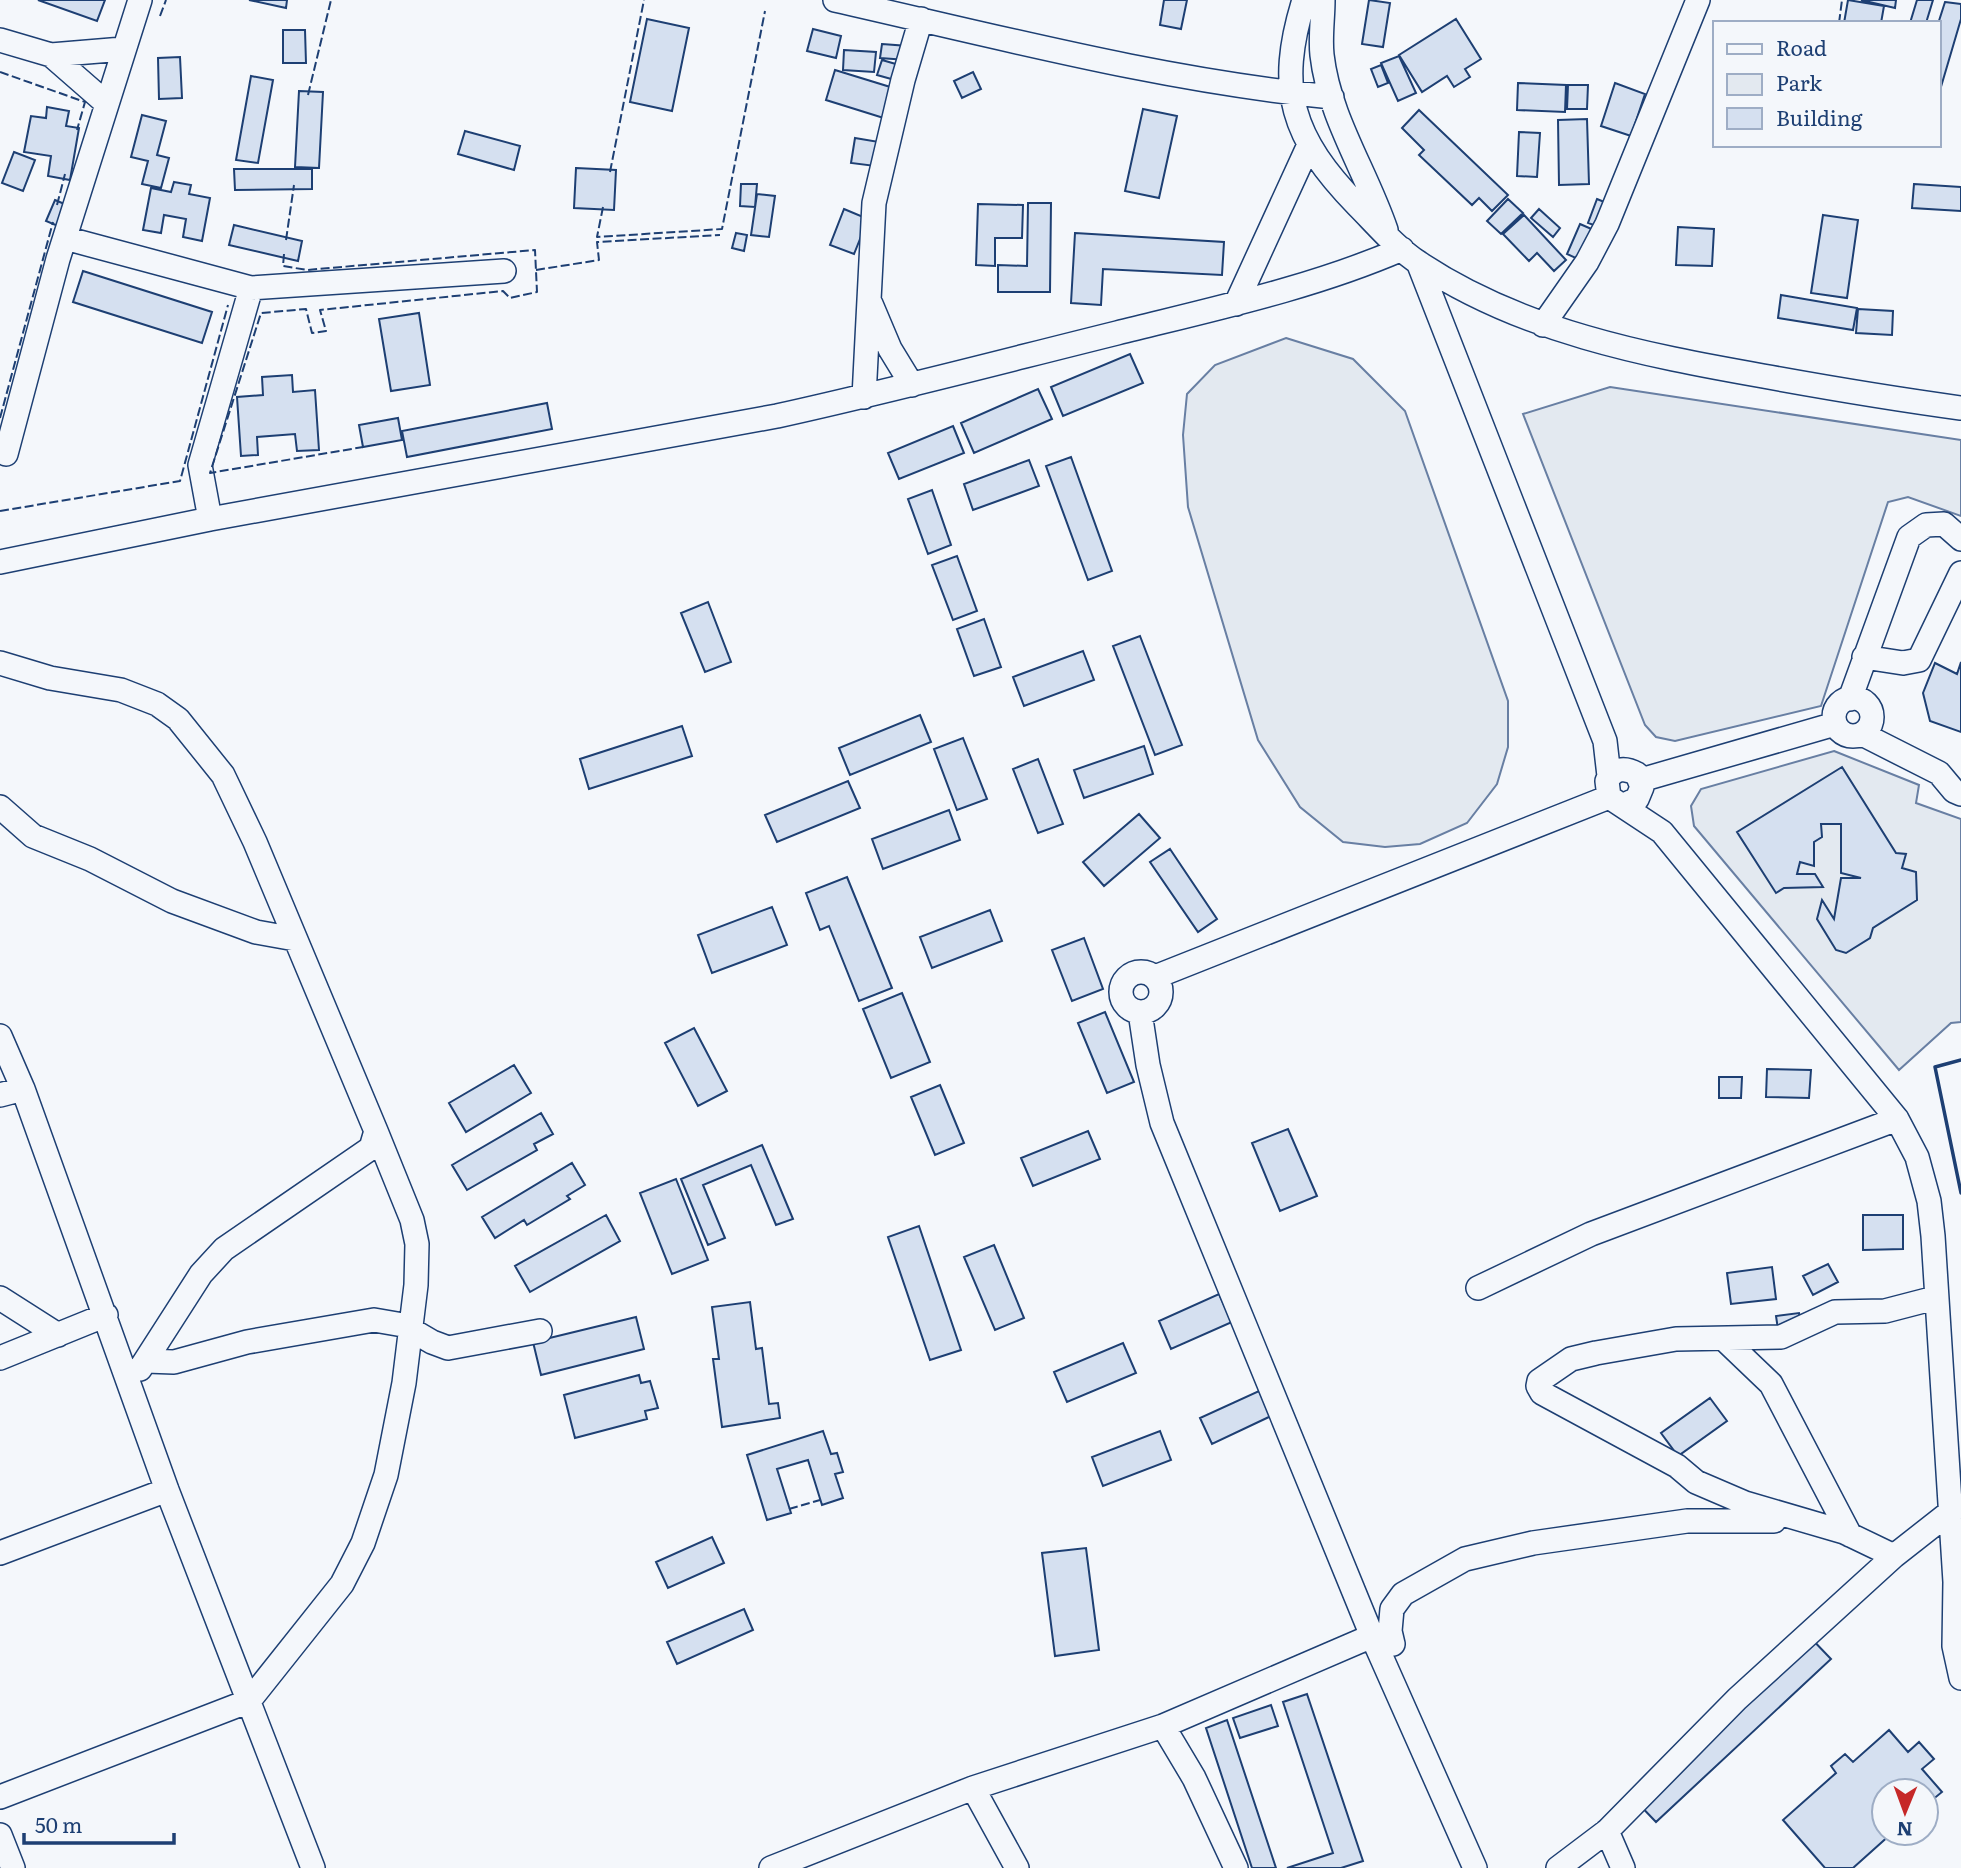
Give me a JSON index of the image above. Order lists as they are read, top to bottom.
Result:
{
  "legend": ["Road", "Park", "Building"],
  "scale_bar": "50 m",
  "north": "bottom"
}
